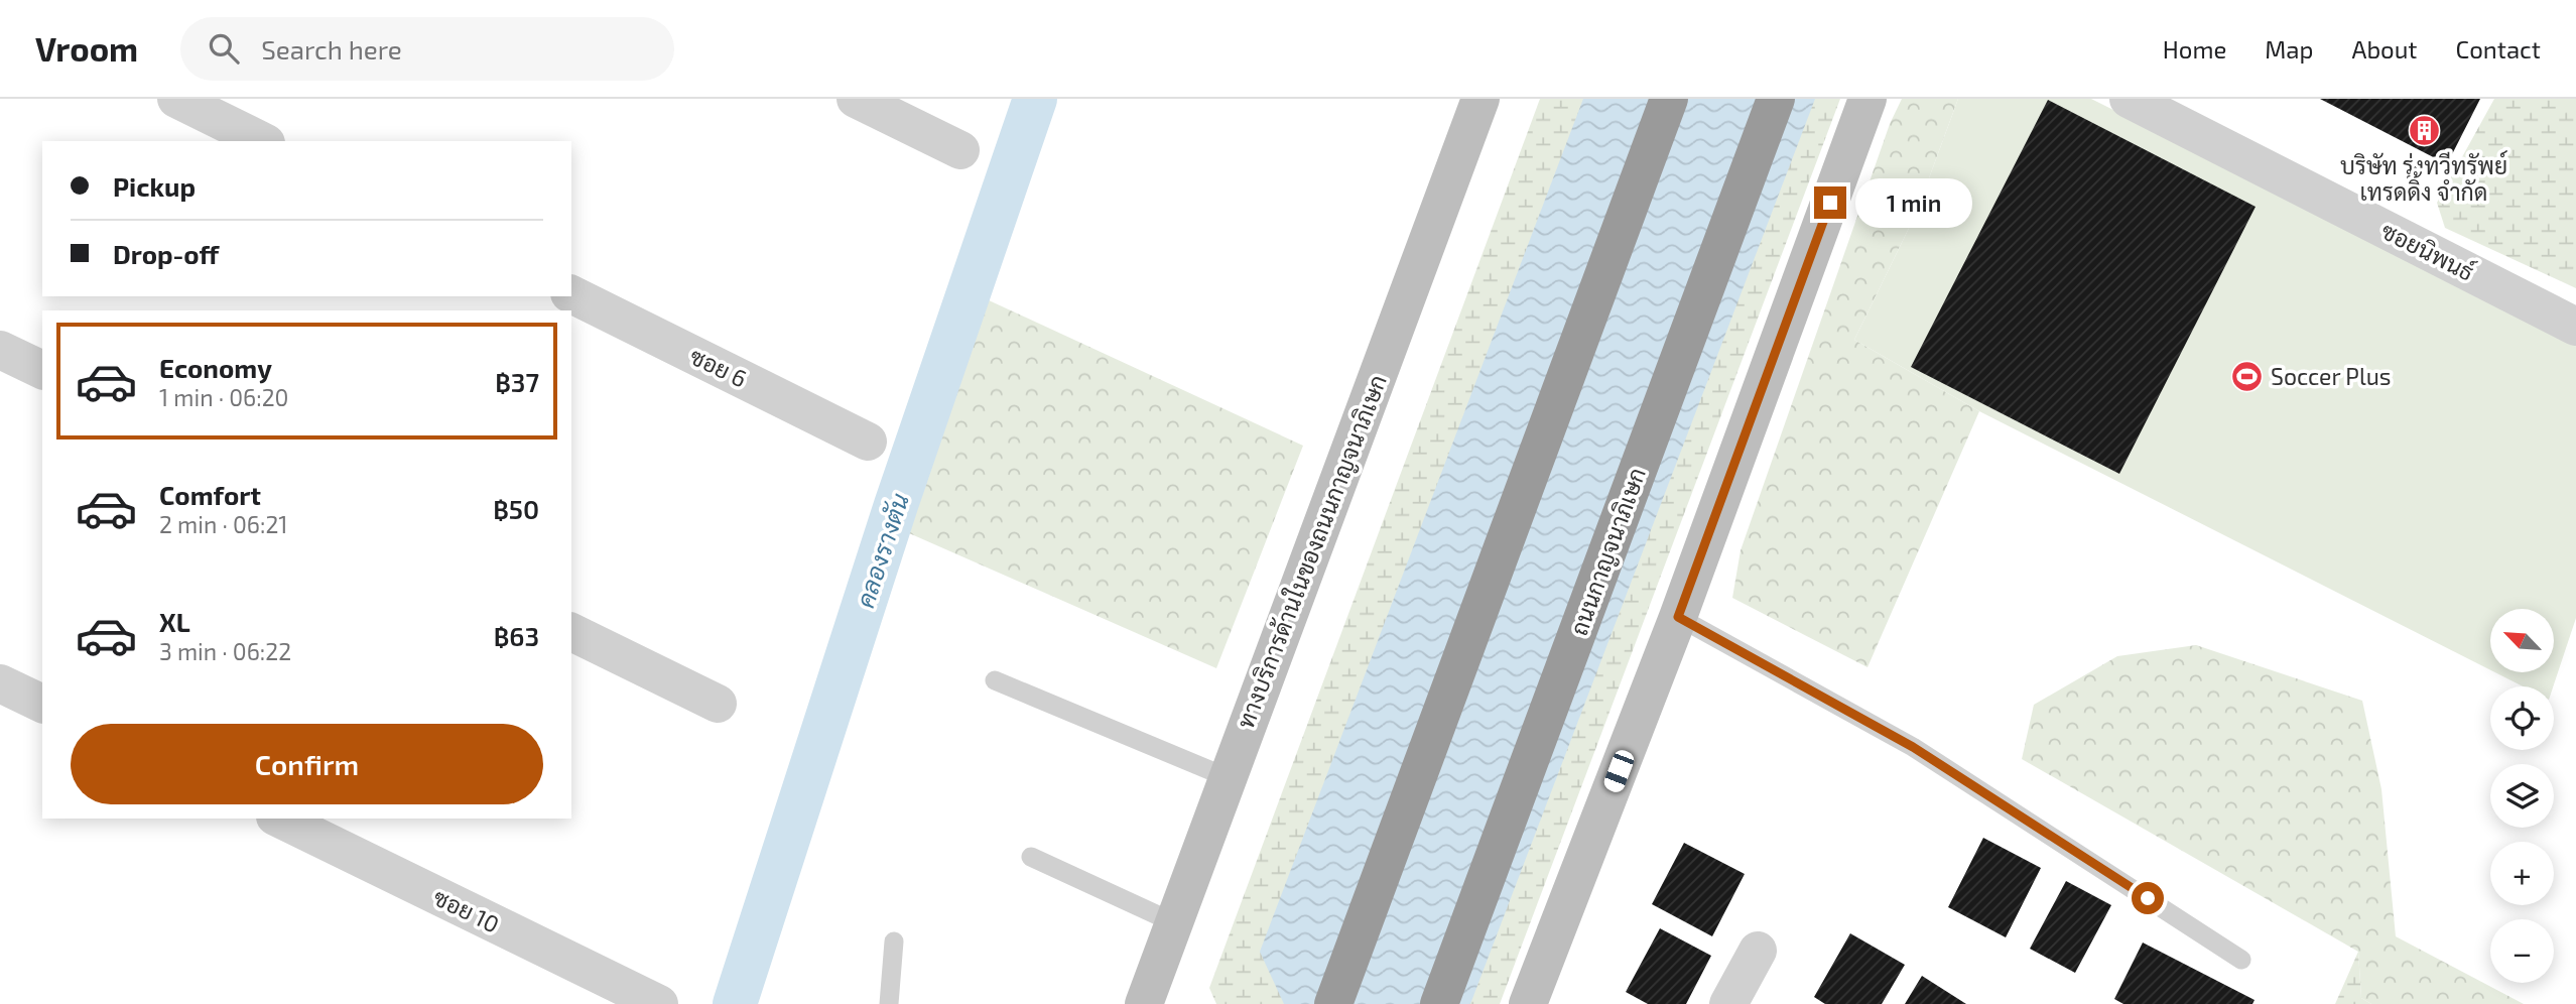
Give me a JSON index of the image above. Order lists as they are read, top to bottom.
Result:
{
  "streets": {
    "highway": ["ถนนกาญจนาภิเษก"],
    "main road": ["ทางบริการด้านในของถนนกาญจนาภิเษก"],
    "street": ["ซอยนิพนธ์", "ซอย 6", "ซอย 10"]
  },
  "water": ["คลองรางตัน"],
  "places": {
    "building": ["บริษัท รุ่งทวีทรัพย์ เทรดดิ้ง จำกัด"],
    "sports": ["Soccer Plus"]
  },
  "north": "top left",
  "page": {
    "header": "Vroom",
    "search": "Search here",
    "nav": [
      "Home",
      "Map",
      "About",
      "Contact"
    ],
    "banner": ["Pickup", "Drop-off"],
    "bubble": "1 min",
    "list": [
      {
        "name": "Economy",
        "note": "1 min · 06:20",
        "value": "฿37"
      },
      {
        "name": "Comfort",
        "note": "2 min · 06:21",
        "value": "฿50"
      },
      {
        "name": "XL",
        "note": "3 min · 06:22",
        "value": "฿63"
      }
    ],
    "map_buttons": ["+", "−"],
    "buttons": "Confirm"
  }
}
